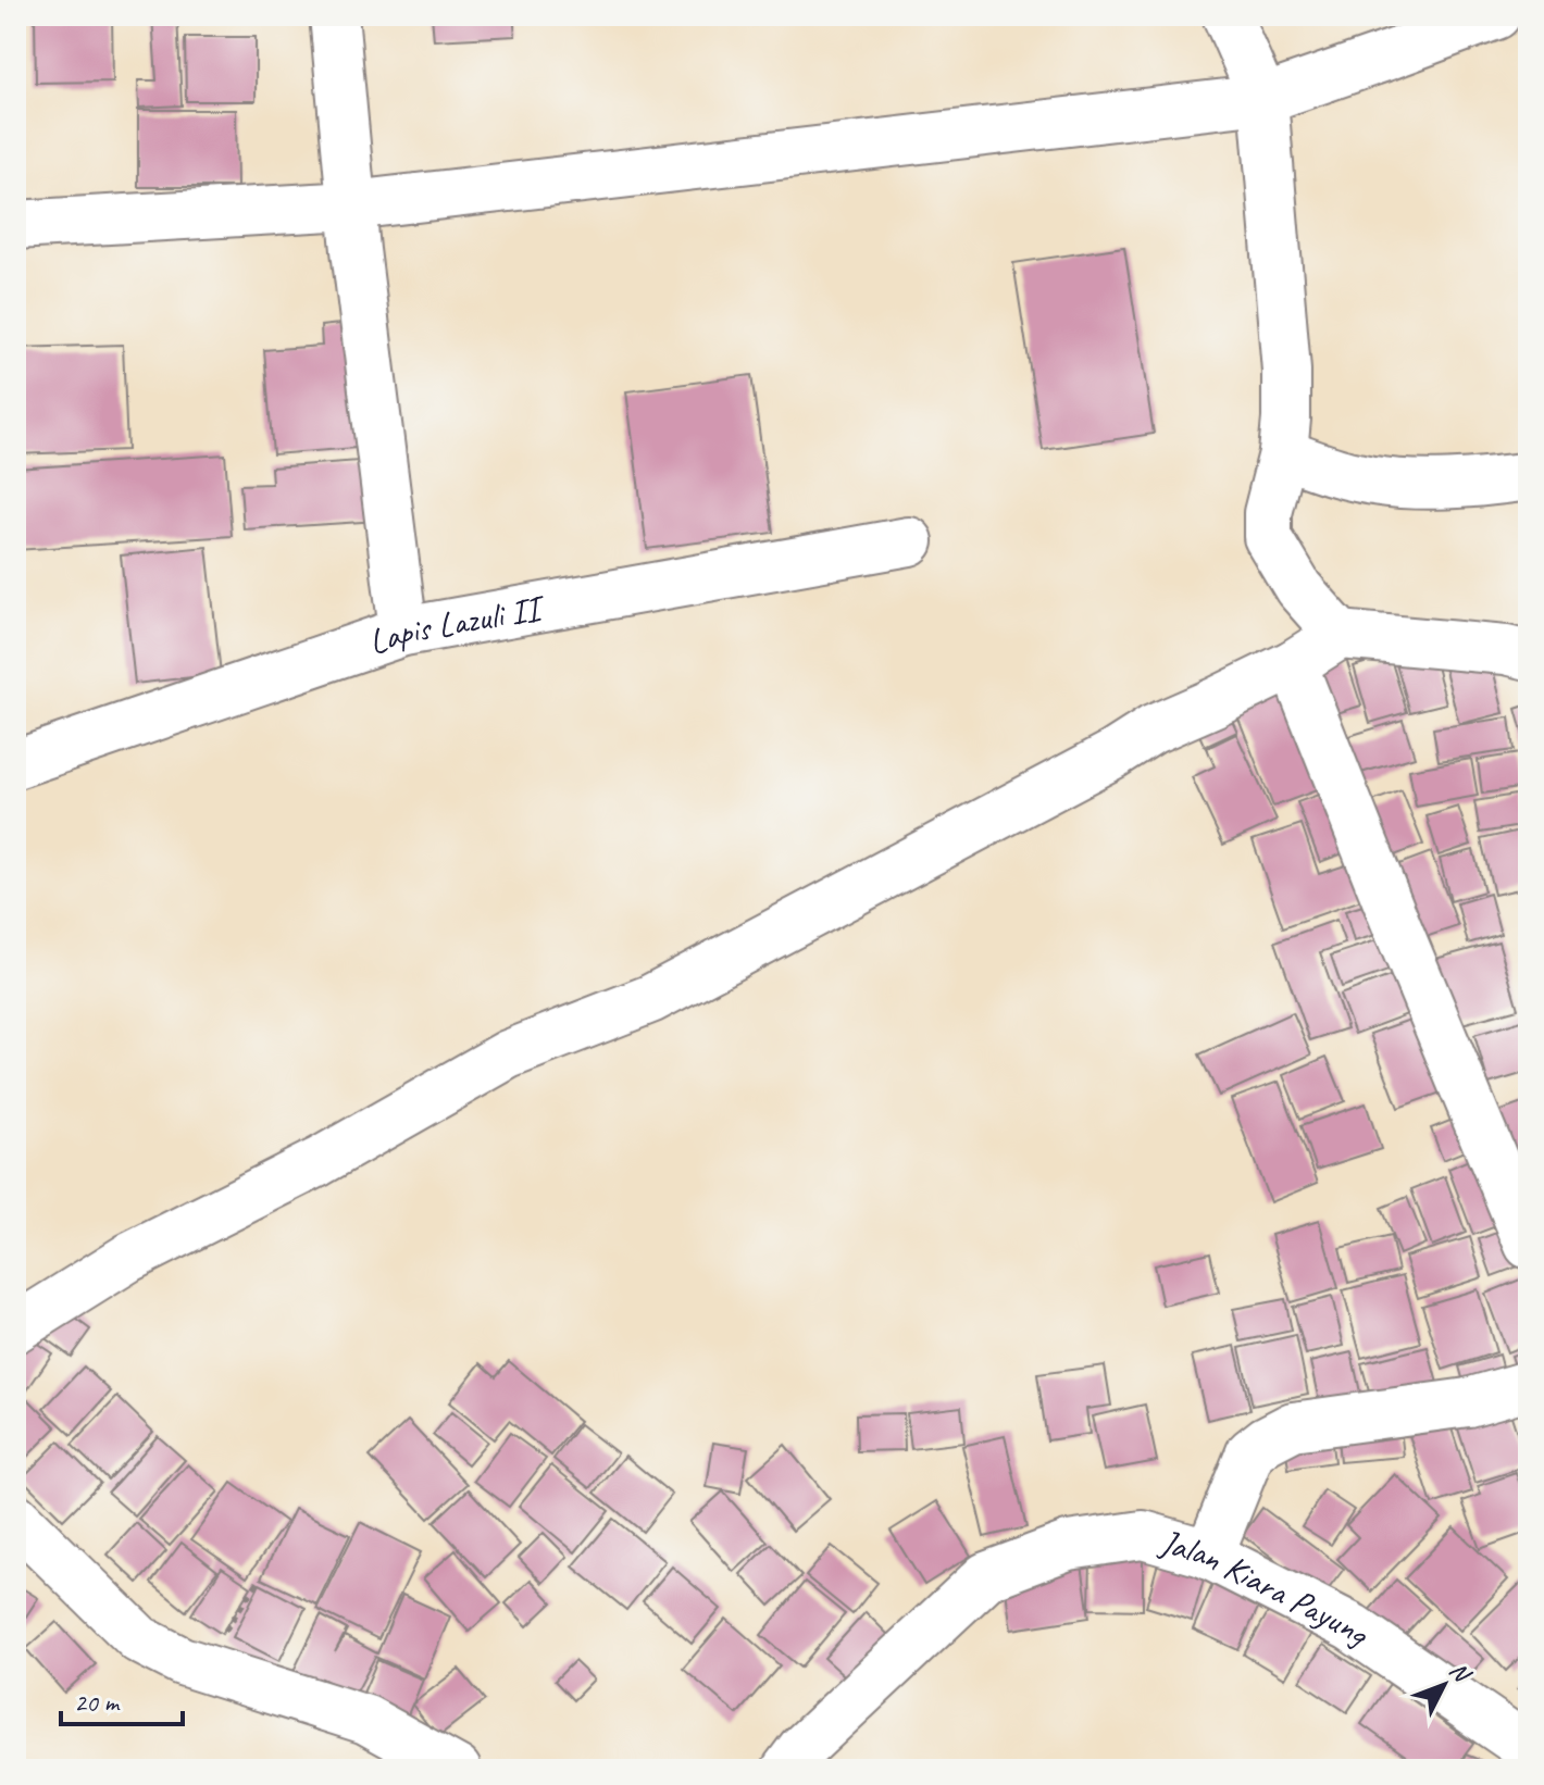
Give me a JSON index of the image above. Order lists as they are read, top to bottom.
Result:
{
  "streets": {
    "street": ["Lapis Lazuli II", "Jalan Kiara Payung"]
  },
  "scale_bar": "20 m",
  "north": "top right"
}
